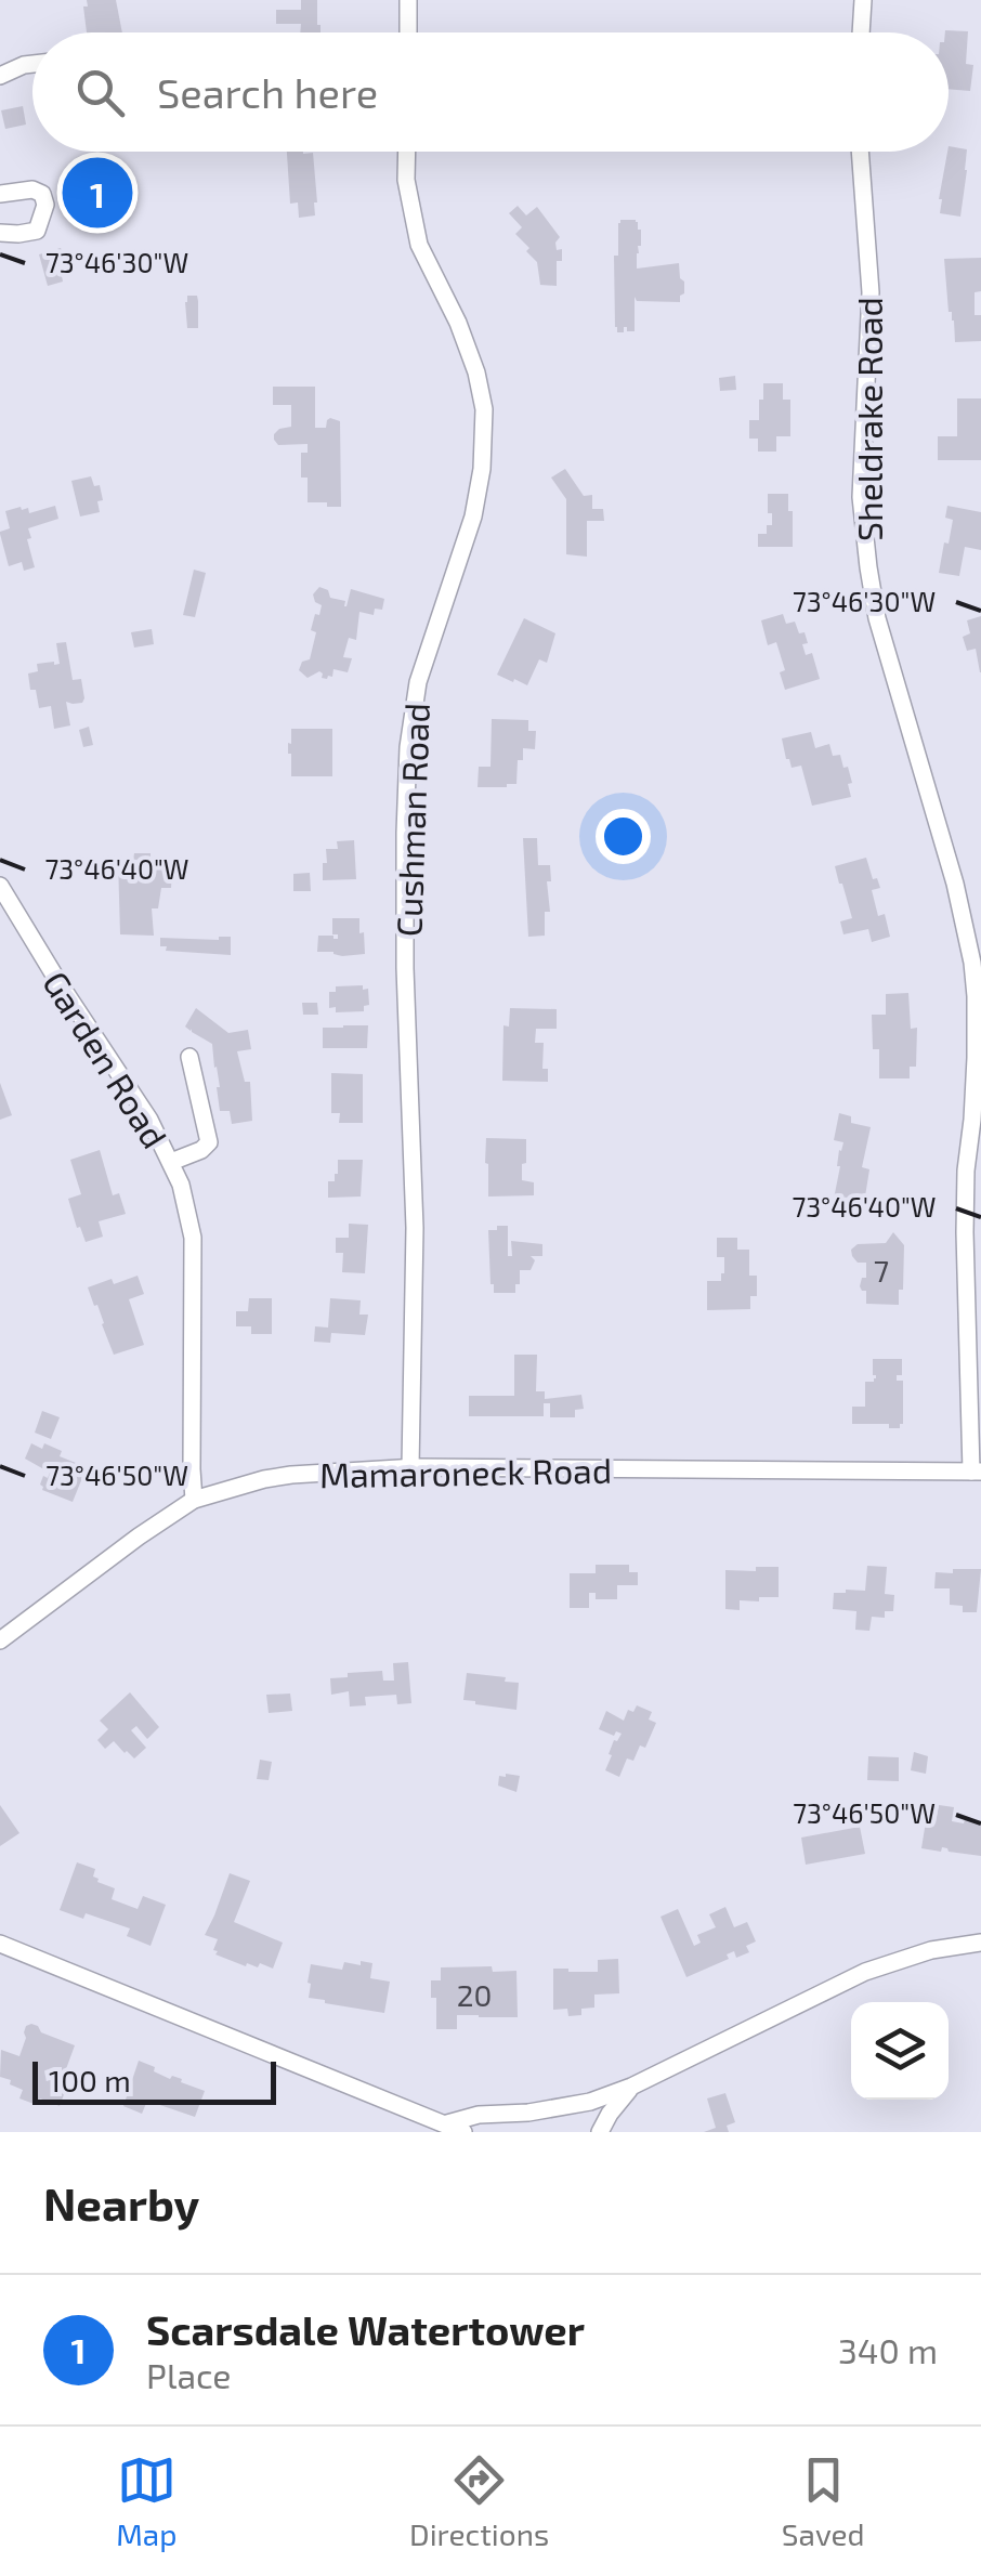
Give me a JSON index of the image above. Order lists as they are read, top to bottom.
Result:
{
  "streets": {
    "street": [
      "Sheldrake Road",
      "Cushman Road",
      "Garden Road",
      "Mamaroneck Road"
    ]
  },
  "crossings": [
    ["Sheldrake Road", "Mamaroneck Road"],
    ["Cushman Road", "Mamaroneck Road"],
    ["Garden Road", "Mamaroneck Road"]
  ],
  "house_numbers": ["7", "20"],
  "scale_bar": "100 m",
  "page": {
    "search": "Search here",
    "pins": "1",
    "scale": "100 m",
    "heading": "Nearby",
    "list": [
      {
        "mark": "1",
        "name": "Scarsdale Watertower",
        "note": "Place",
        "value": "340 m"
      }
    ],
    "nav": ["Map", "Directions", "Saved"]
  },
  "coordinates": ["73°46'30\"W", "73°46'40\"W", "73°46'50\"W"]
}
